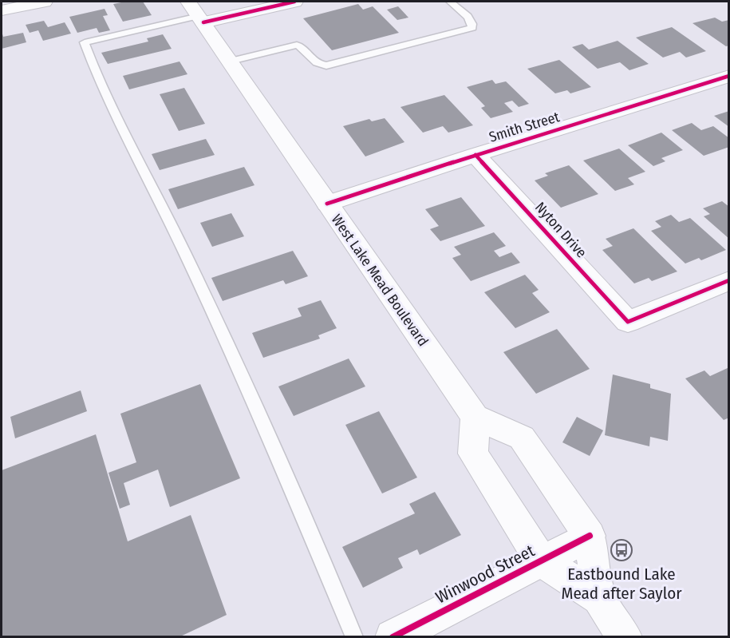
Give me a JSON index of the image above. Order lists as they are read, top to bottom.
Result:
{
  "streets": {
    "street": [
      "Smith Street",
      "Nyton Drive",
      "West Lake Mead Boulevard",
      "Winwood Street"
    ]
  },
  "crossings": [
    ["Smith Street", "Nyton Drive"],
    ["Smith Street", "West Lake Mead Boulevard"]
  ],
  "places": {
    "bus stop": ["Eastbound Lake Mead after Saylor"]
  }
}
